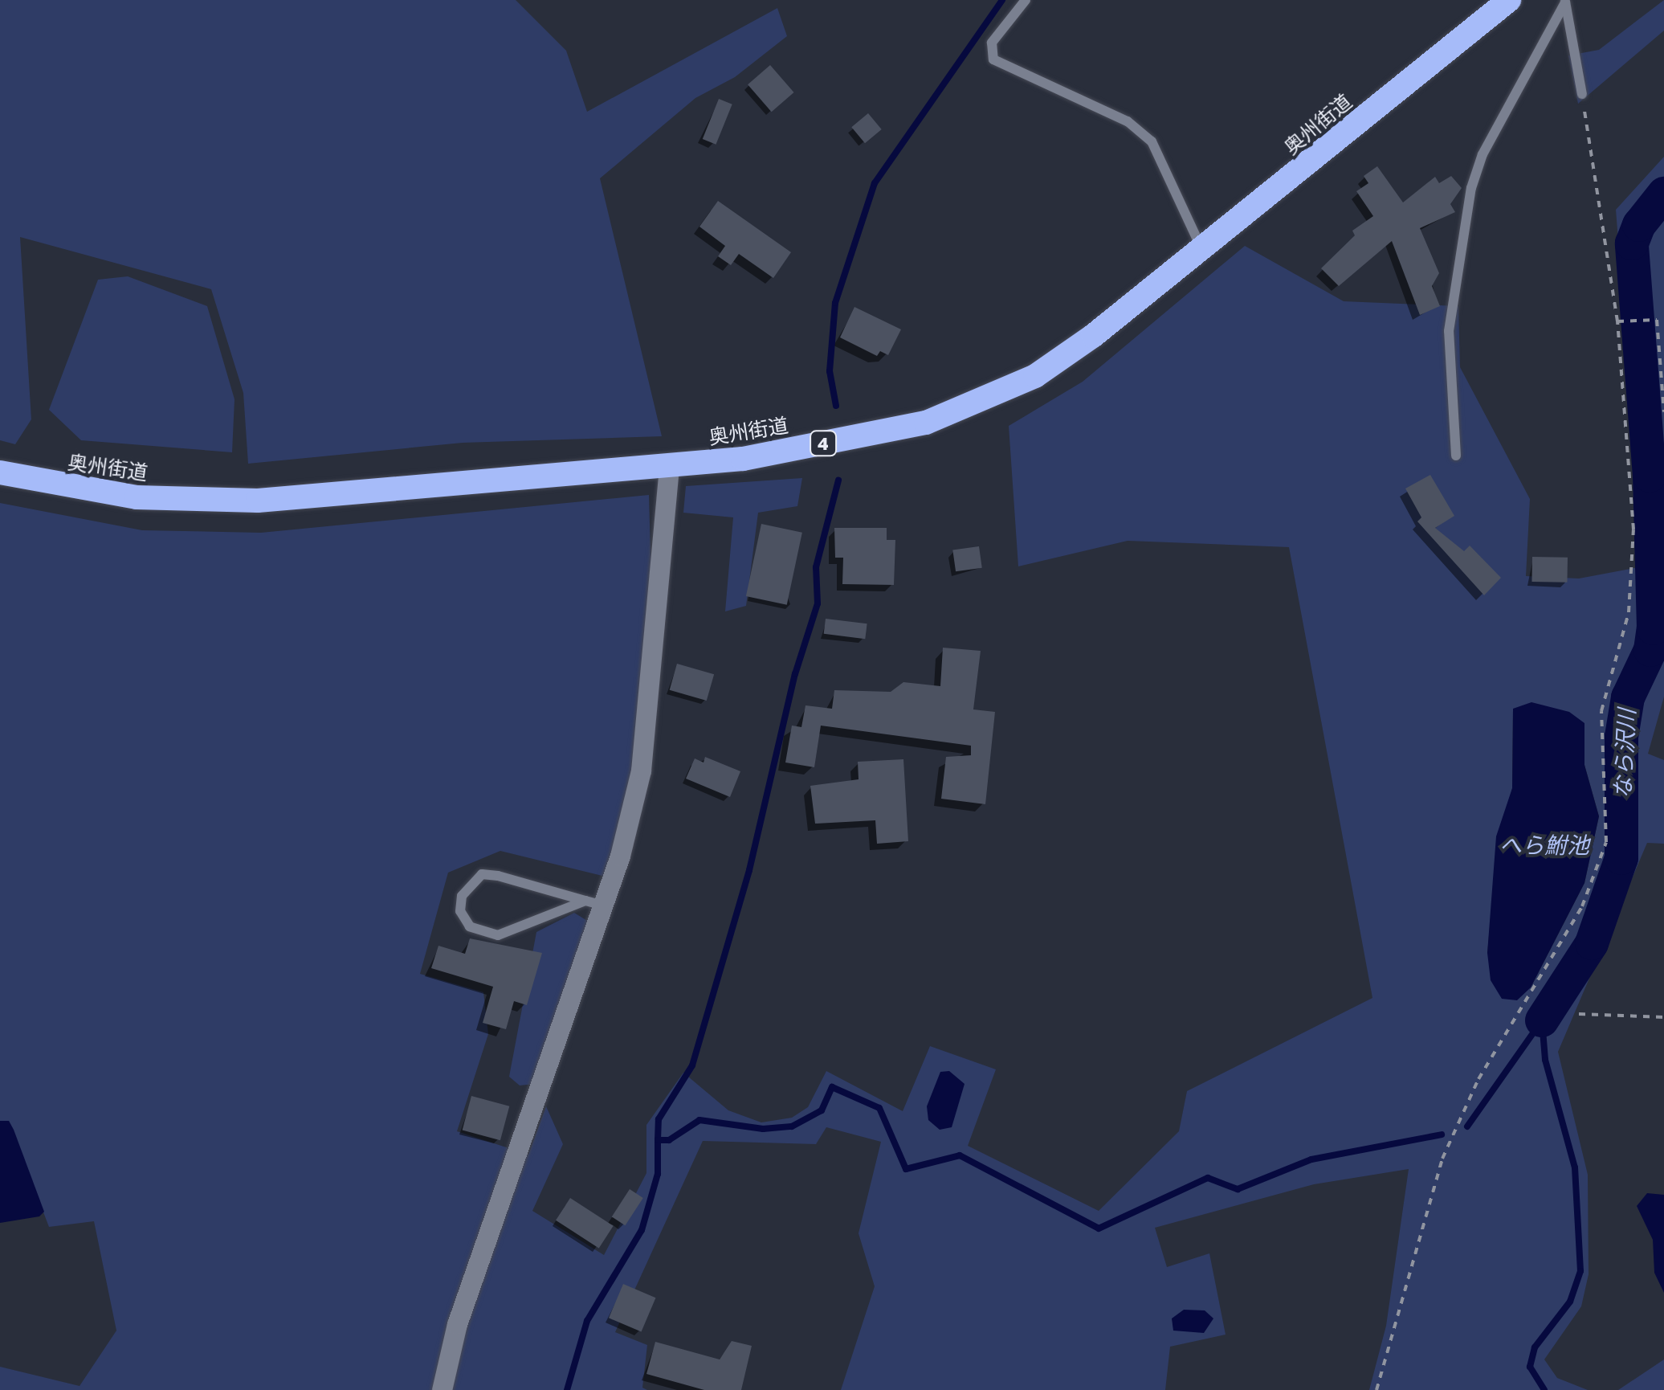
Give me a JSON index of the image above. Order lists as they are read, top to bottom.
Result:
{
  "streets": {
    "highway": ["奥州街道", "4"]
  },
  "water": ["なら沢川", "へら鮒池"]
}
